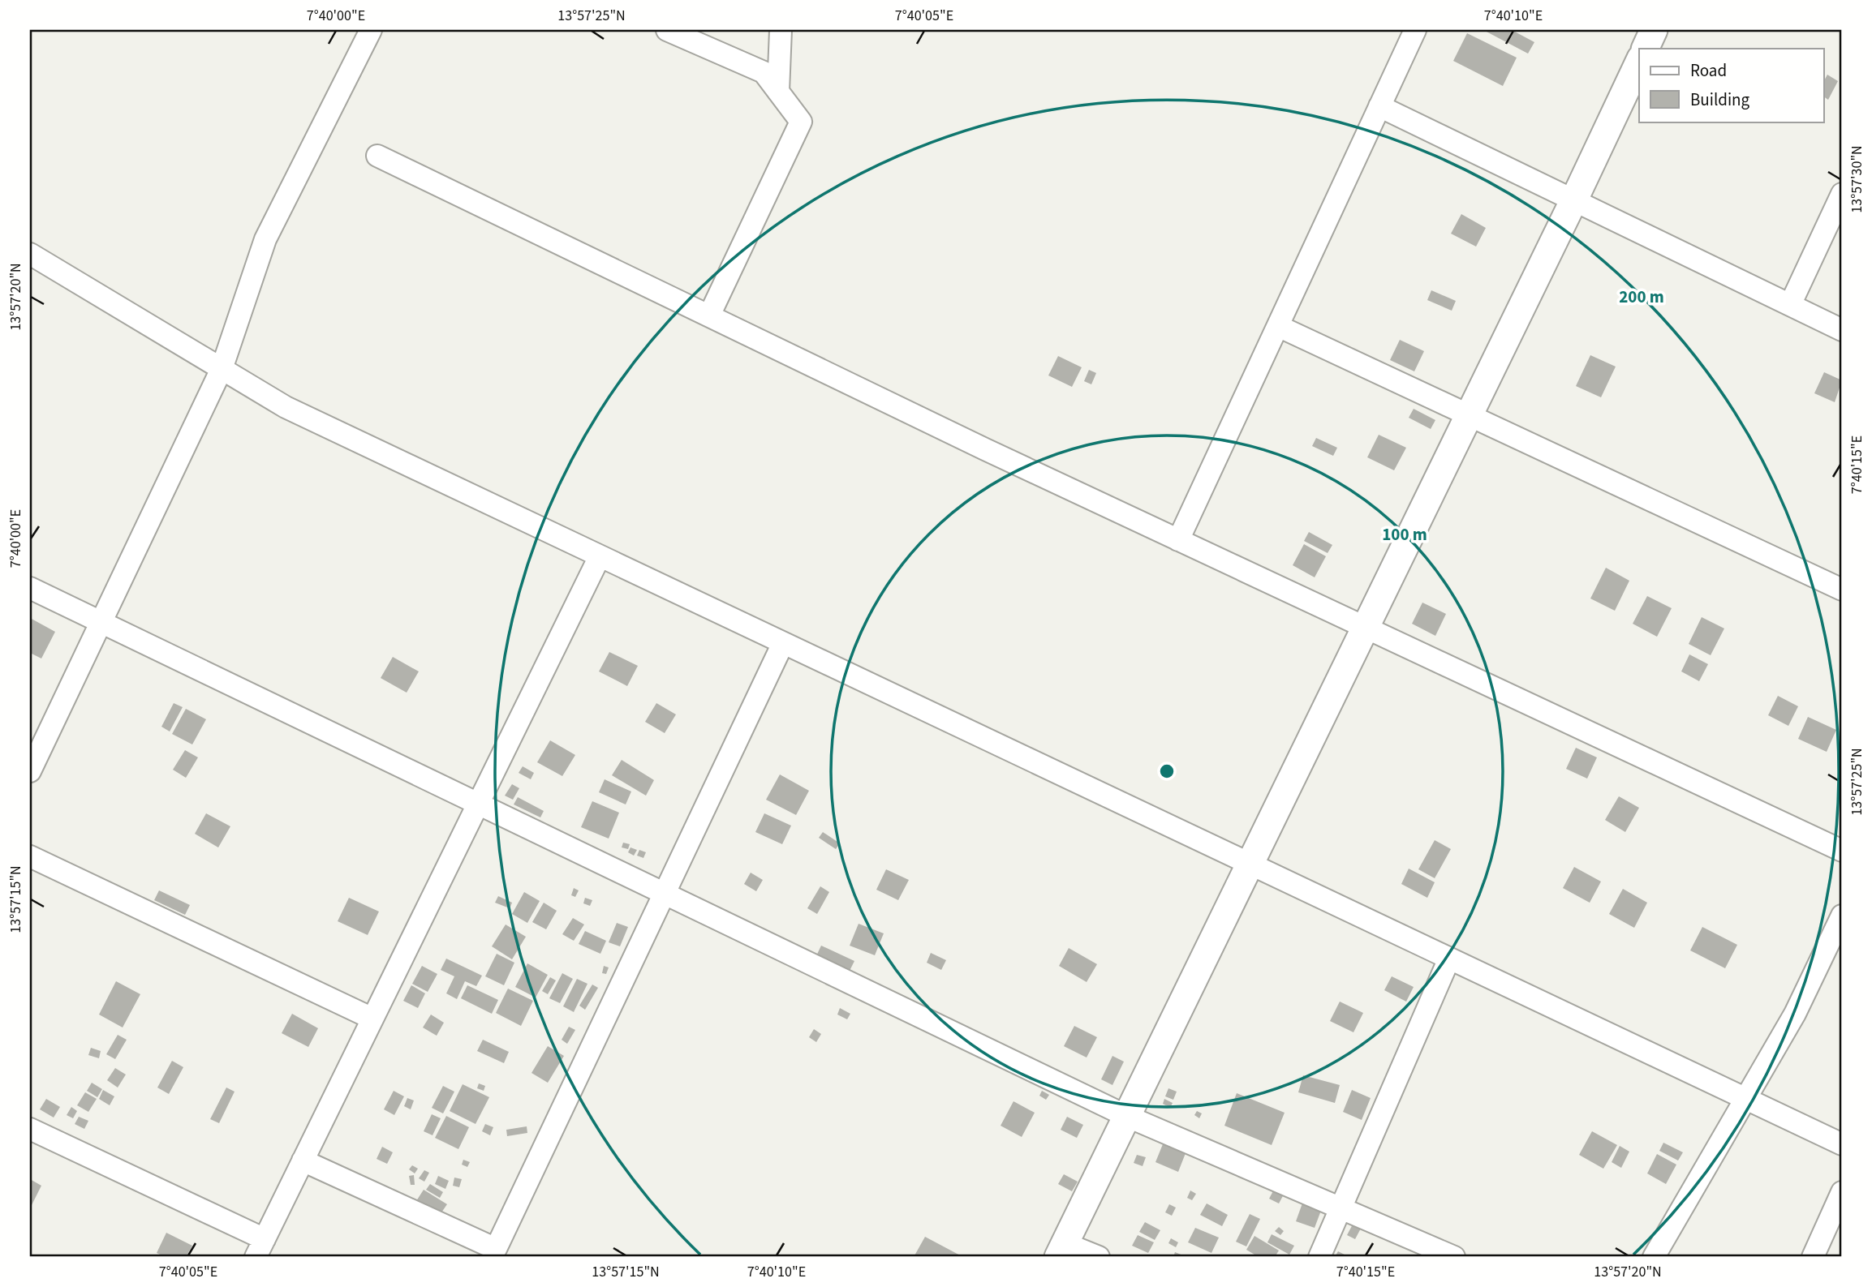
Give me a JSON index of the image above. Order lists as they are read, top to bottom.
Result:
{
  "legend": ["Road", "Building"],
  "coordinates": [
    "7°40'00\"E",
    "13°57'25\"N",
    "7°40'05\"E",
    "7°40'10\"E",
    "13°57'30\"N",
    "13°57'20\"N",
    "7°40'15\"E",
    "13°57'15\"N"
  ],
  "rings": ["200 m", "100 m"]
}
